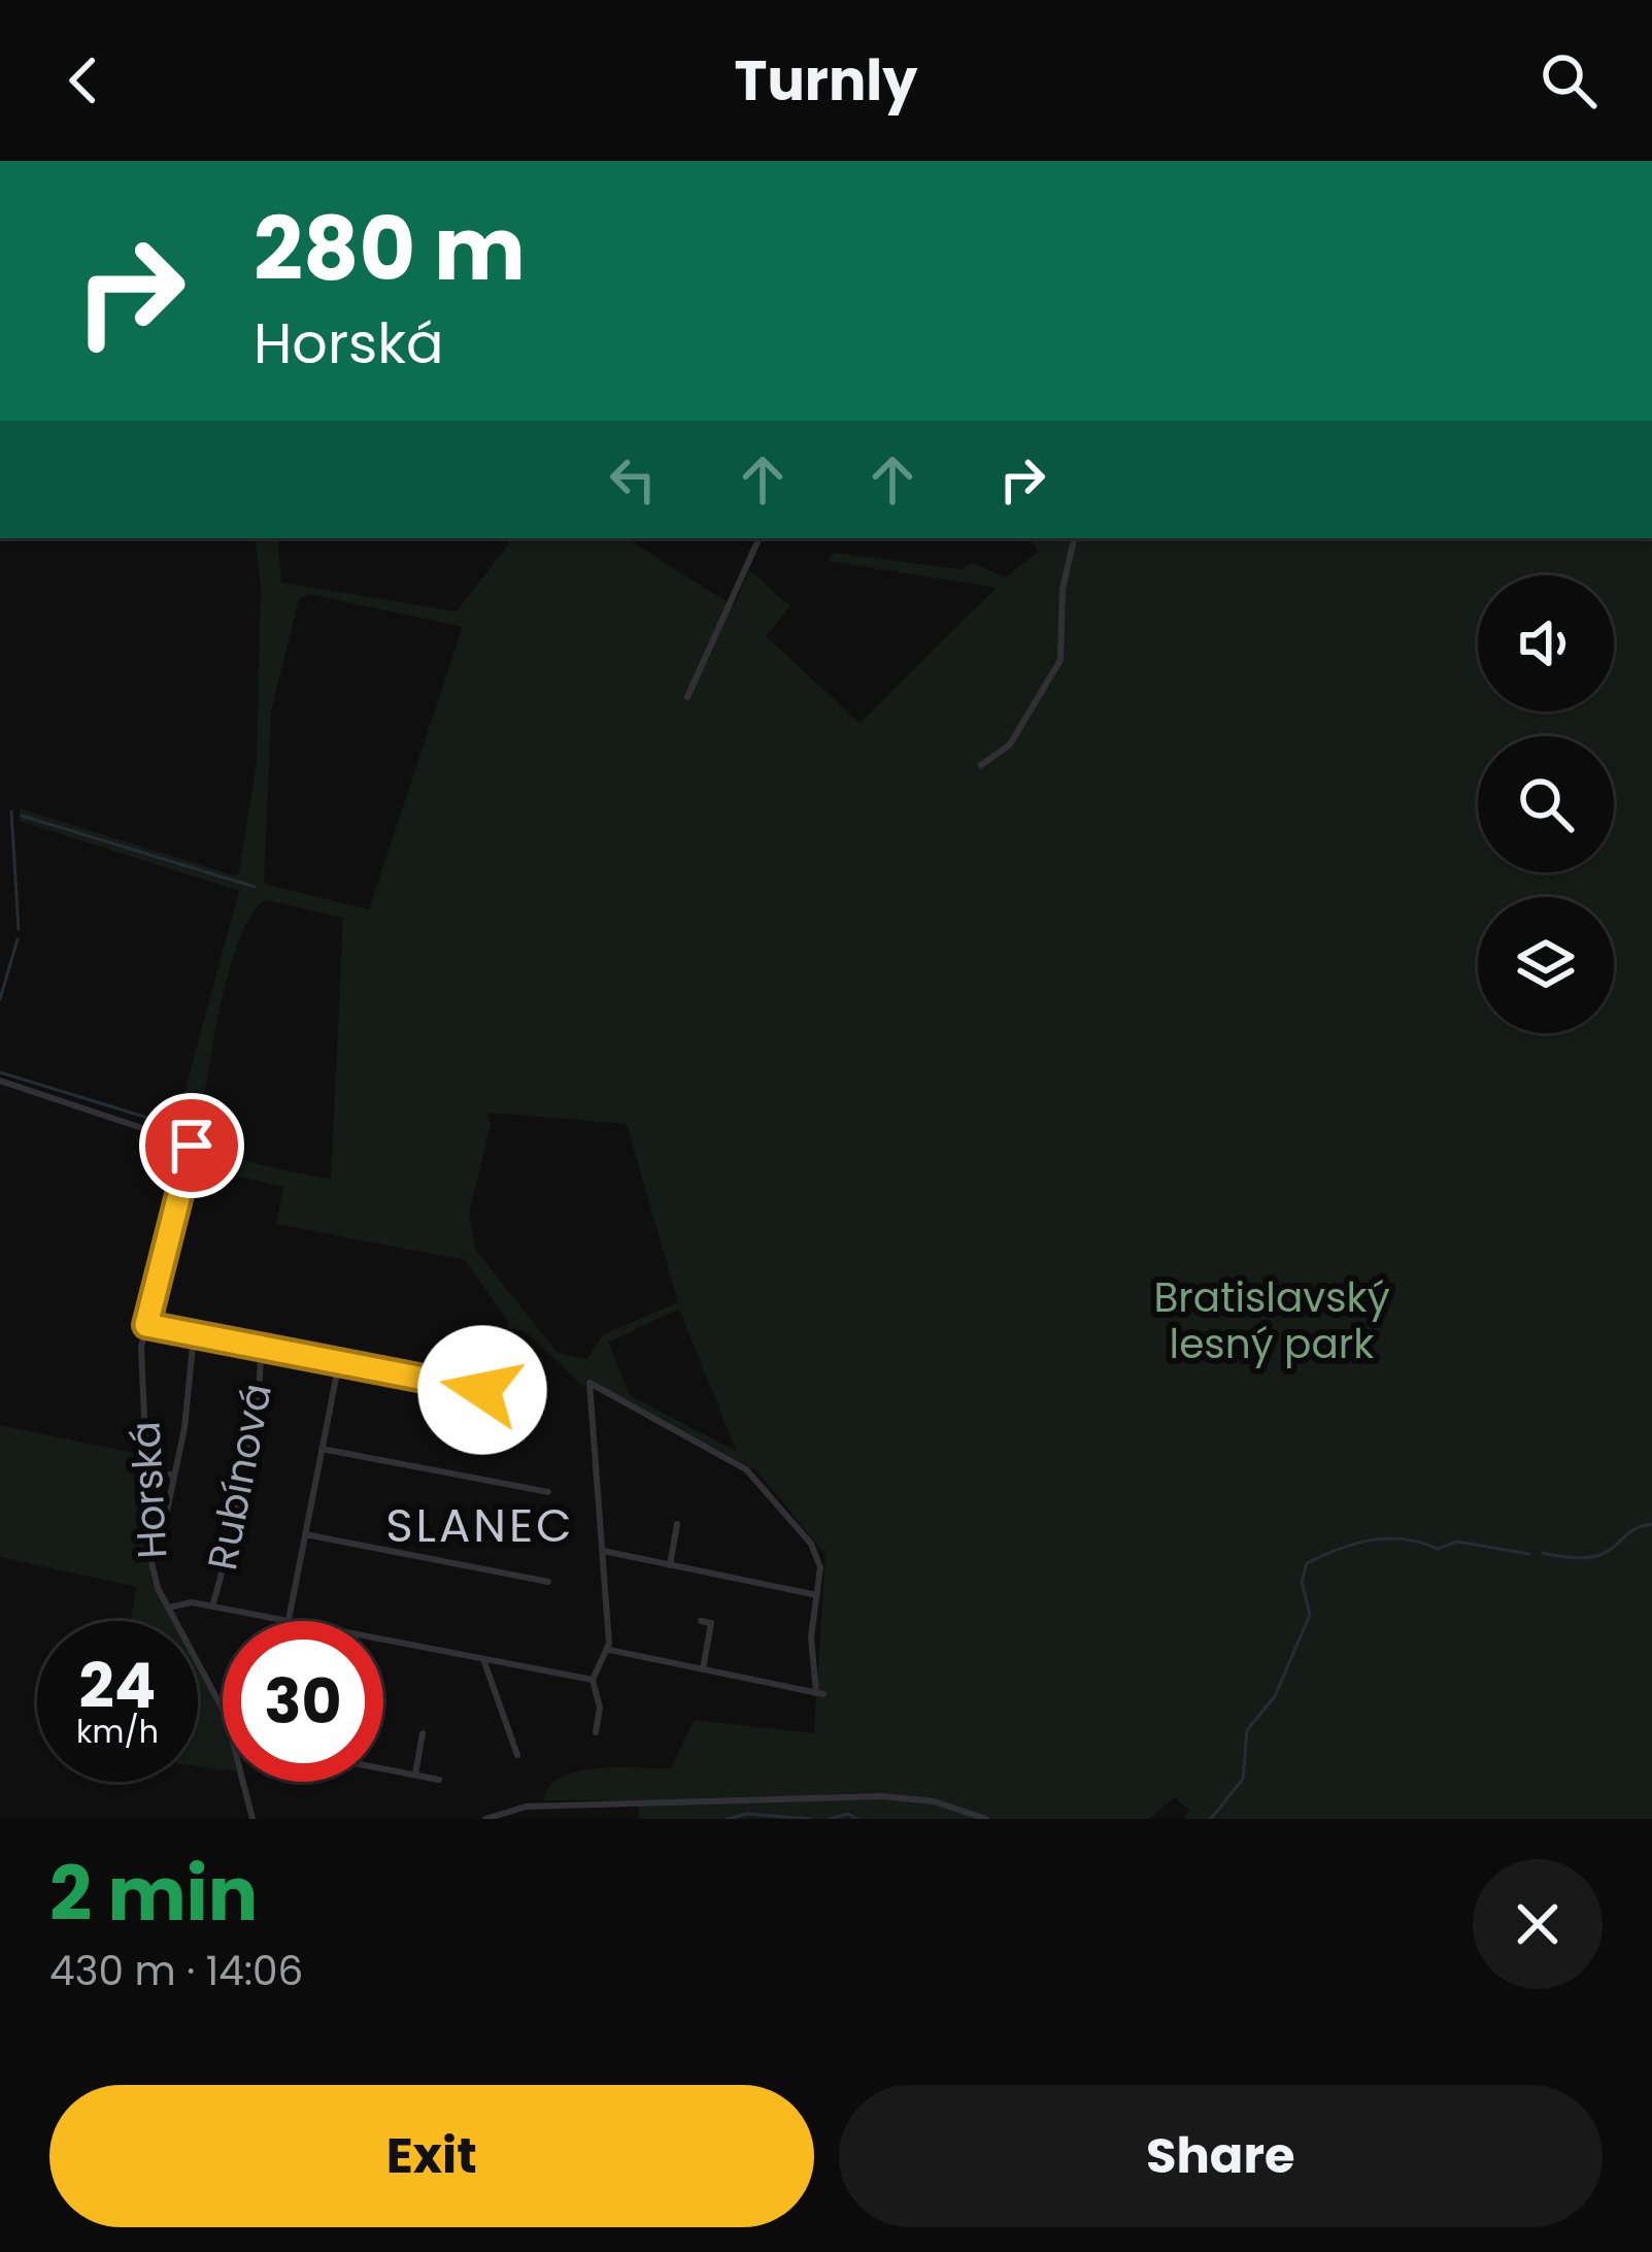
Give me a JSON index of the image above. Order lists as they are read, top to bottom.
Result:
{
  "streets": {
    "street": ["Rubínová", "Horská"]
  },
  "districts": ["SLANEC"],
  "parks": ["Bratislavský lesný park"],
  "page": {
    "header": "Turnly",
    "turn": ["280 m", "Horská"],
    "speed": "24 km/h",
    "limit": "30",
    "heading": ["2 min", "430 m · 14:06"],
    "buttons": ["Exit", "Share"]
  }
}
